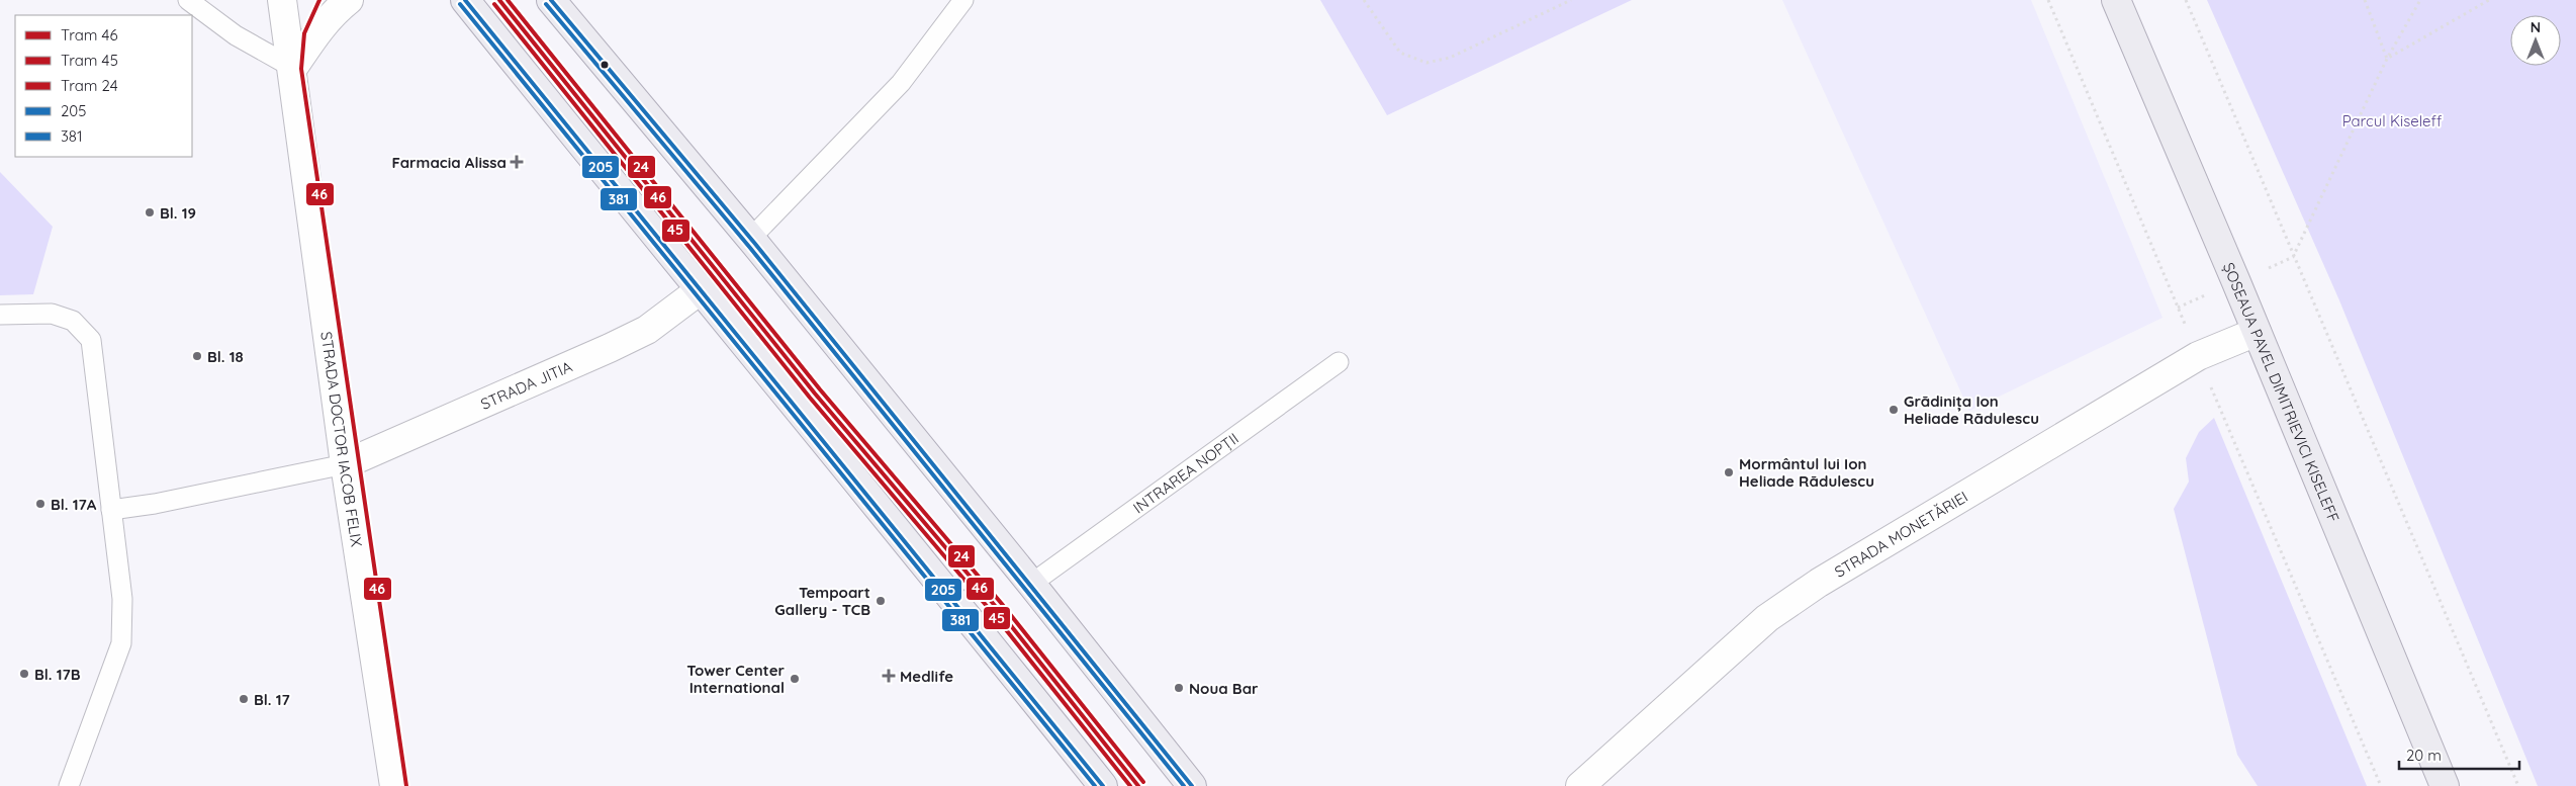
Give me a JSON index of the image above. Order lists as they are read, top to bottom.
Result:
{
  "streets": {
    "main road": ["ȘOSEAUA PAVEL DIMITRIEVICI KISELEFF"],
    "street": ["STRADA JITIA", "STRADA DOCTOR IACOB FELIX", "STRADA MONETĂRIEI"],
    "lane": ["INTRAREA NOPȚII"]
  },
  "crossings": [
    ["STRADA JITIA", "STRADA DOCTOR IACOB FELIX"],
    ["ȘOSEAUA PAVEL DIMITRIEVICI KISELEFF", "STRADA MONETĂRIEI"]
  ],
  "parks": ["Parcul Kiseleff"],
  "places": {
    "health": ["Farmacia Alissa", "Medlife"],
    "other": [
      "Bl. 19",
      "Bl. 18",
      "Grădinița Ion Heliade Rădulescu",
      "Mormântul lui Ion Heliade Rădulescu",
      "Bl. 17A",
      "Tempoart Gallery - TCB",
      "Bl. 17B",
      "Tower Center International",
      "Noua Bar",
      "Bl. 17"
    ]
  },
  "lines": [
    "tram line 46",
    "tram line 24",
    "transit line 205",
    "tram line 45",
    "transit line 381"
  ],
  "legend": [
    "Tram 46",
    "Tram 45",
    "Tram 24",
    "205",
    "381"
  ],
  "scale_bar": "20 m",
  "north": "top"
}
